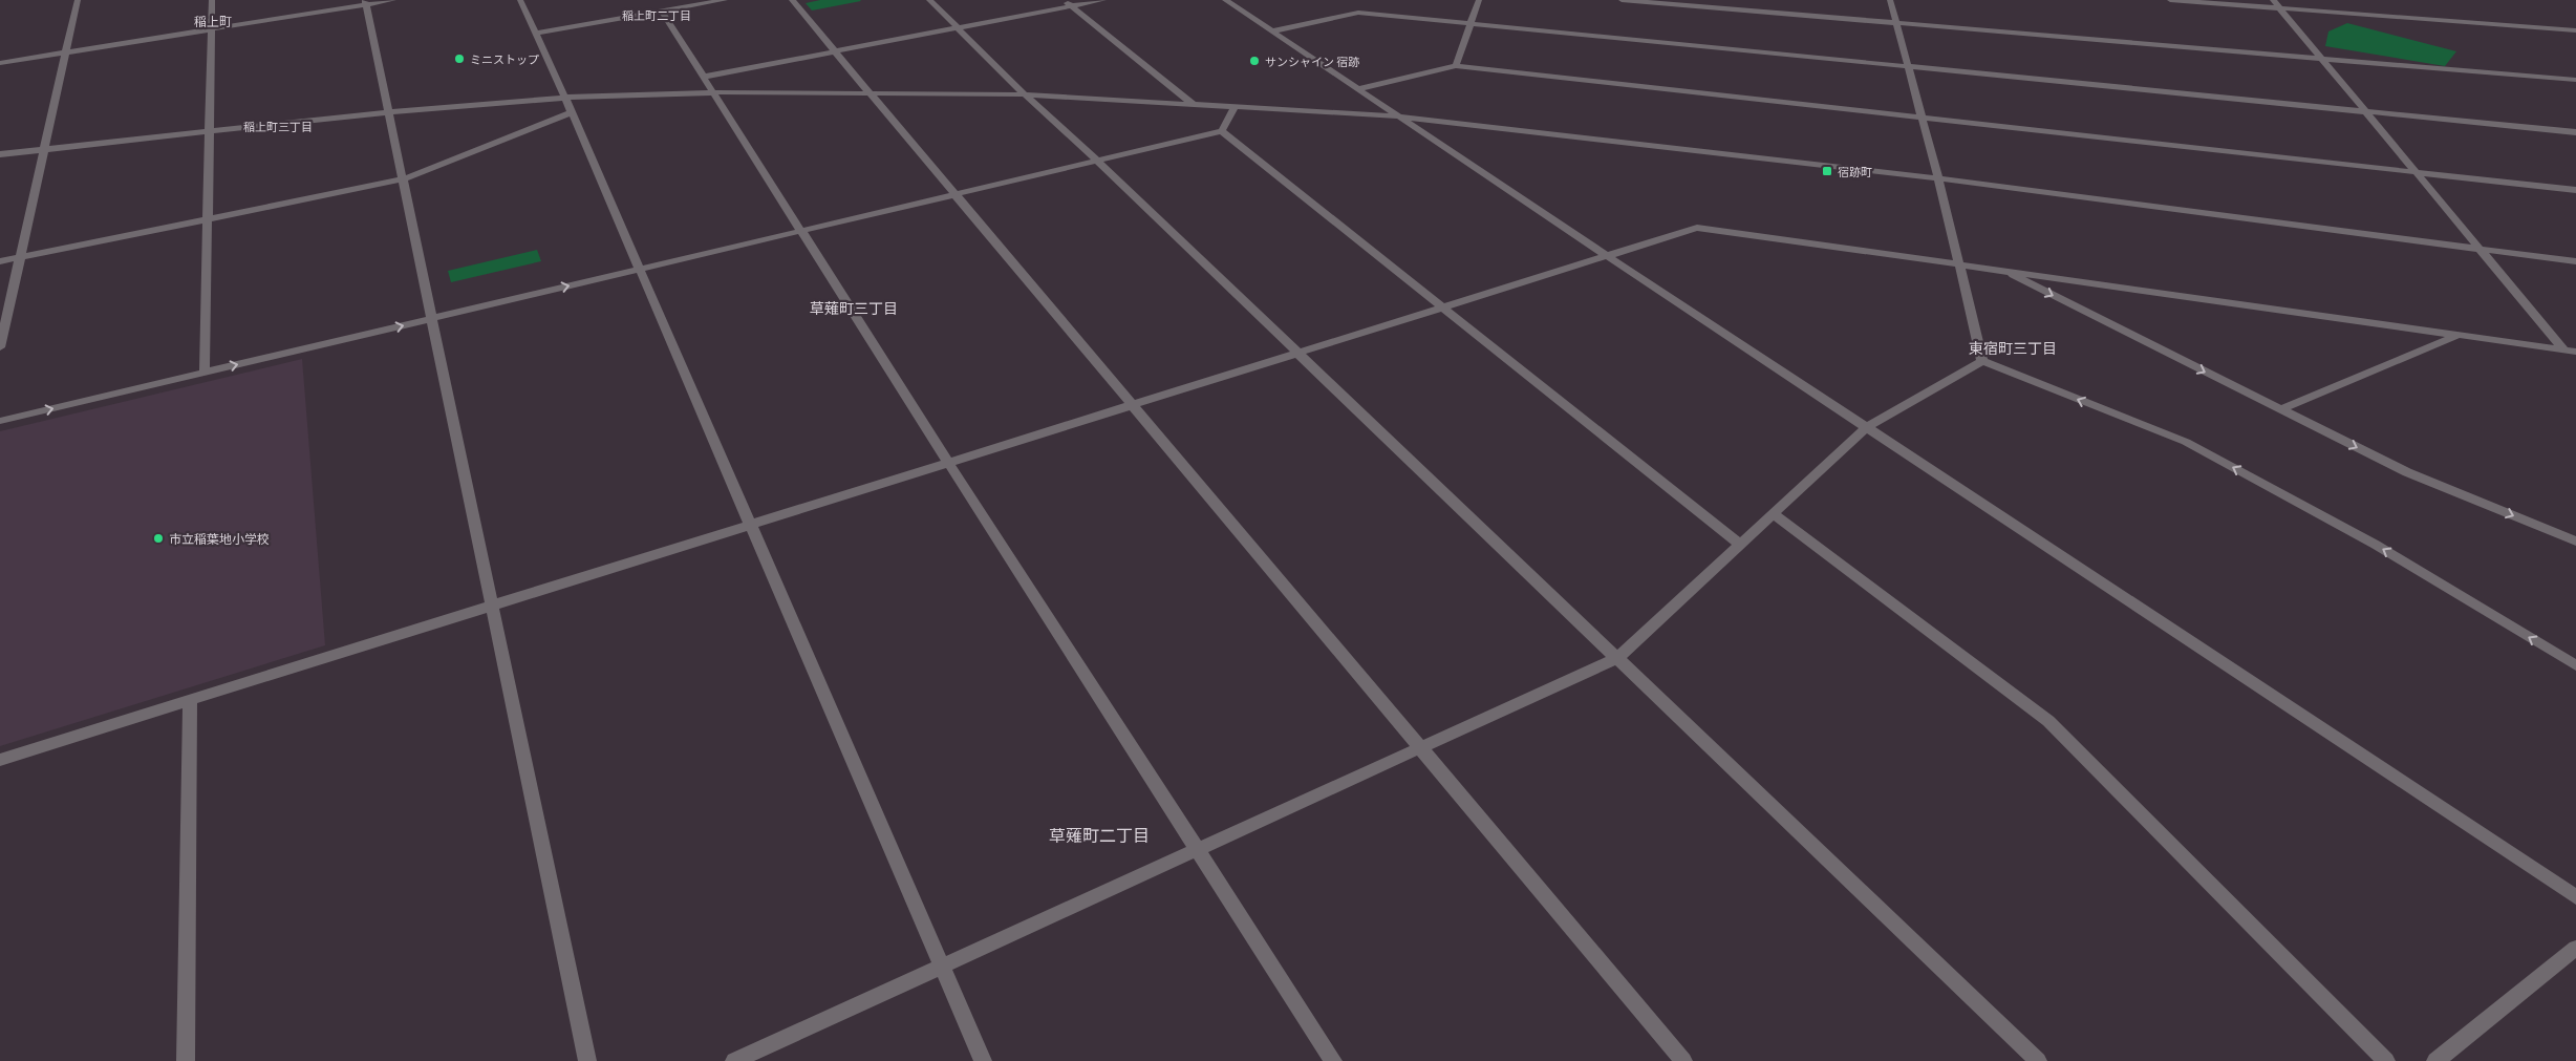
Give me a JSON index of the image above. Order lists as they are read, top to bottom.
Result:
{
  "districts": [
    "稲上町二丁目",
    "稲上町",
    "稲上町三丁目",
    "草薙町三丁目",
    "東宿町三丁目",
    "草薙町二丁目"
  ],
  "places": {
    "other": ["ミニストップ", "サンシャイン 宿跡", "市立稲葉地小学校"],
    "transit": ["宿跡町"]
  }
}
